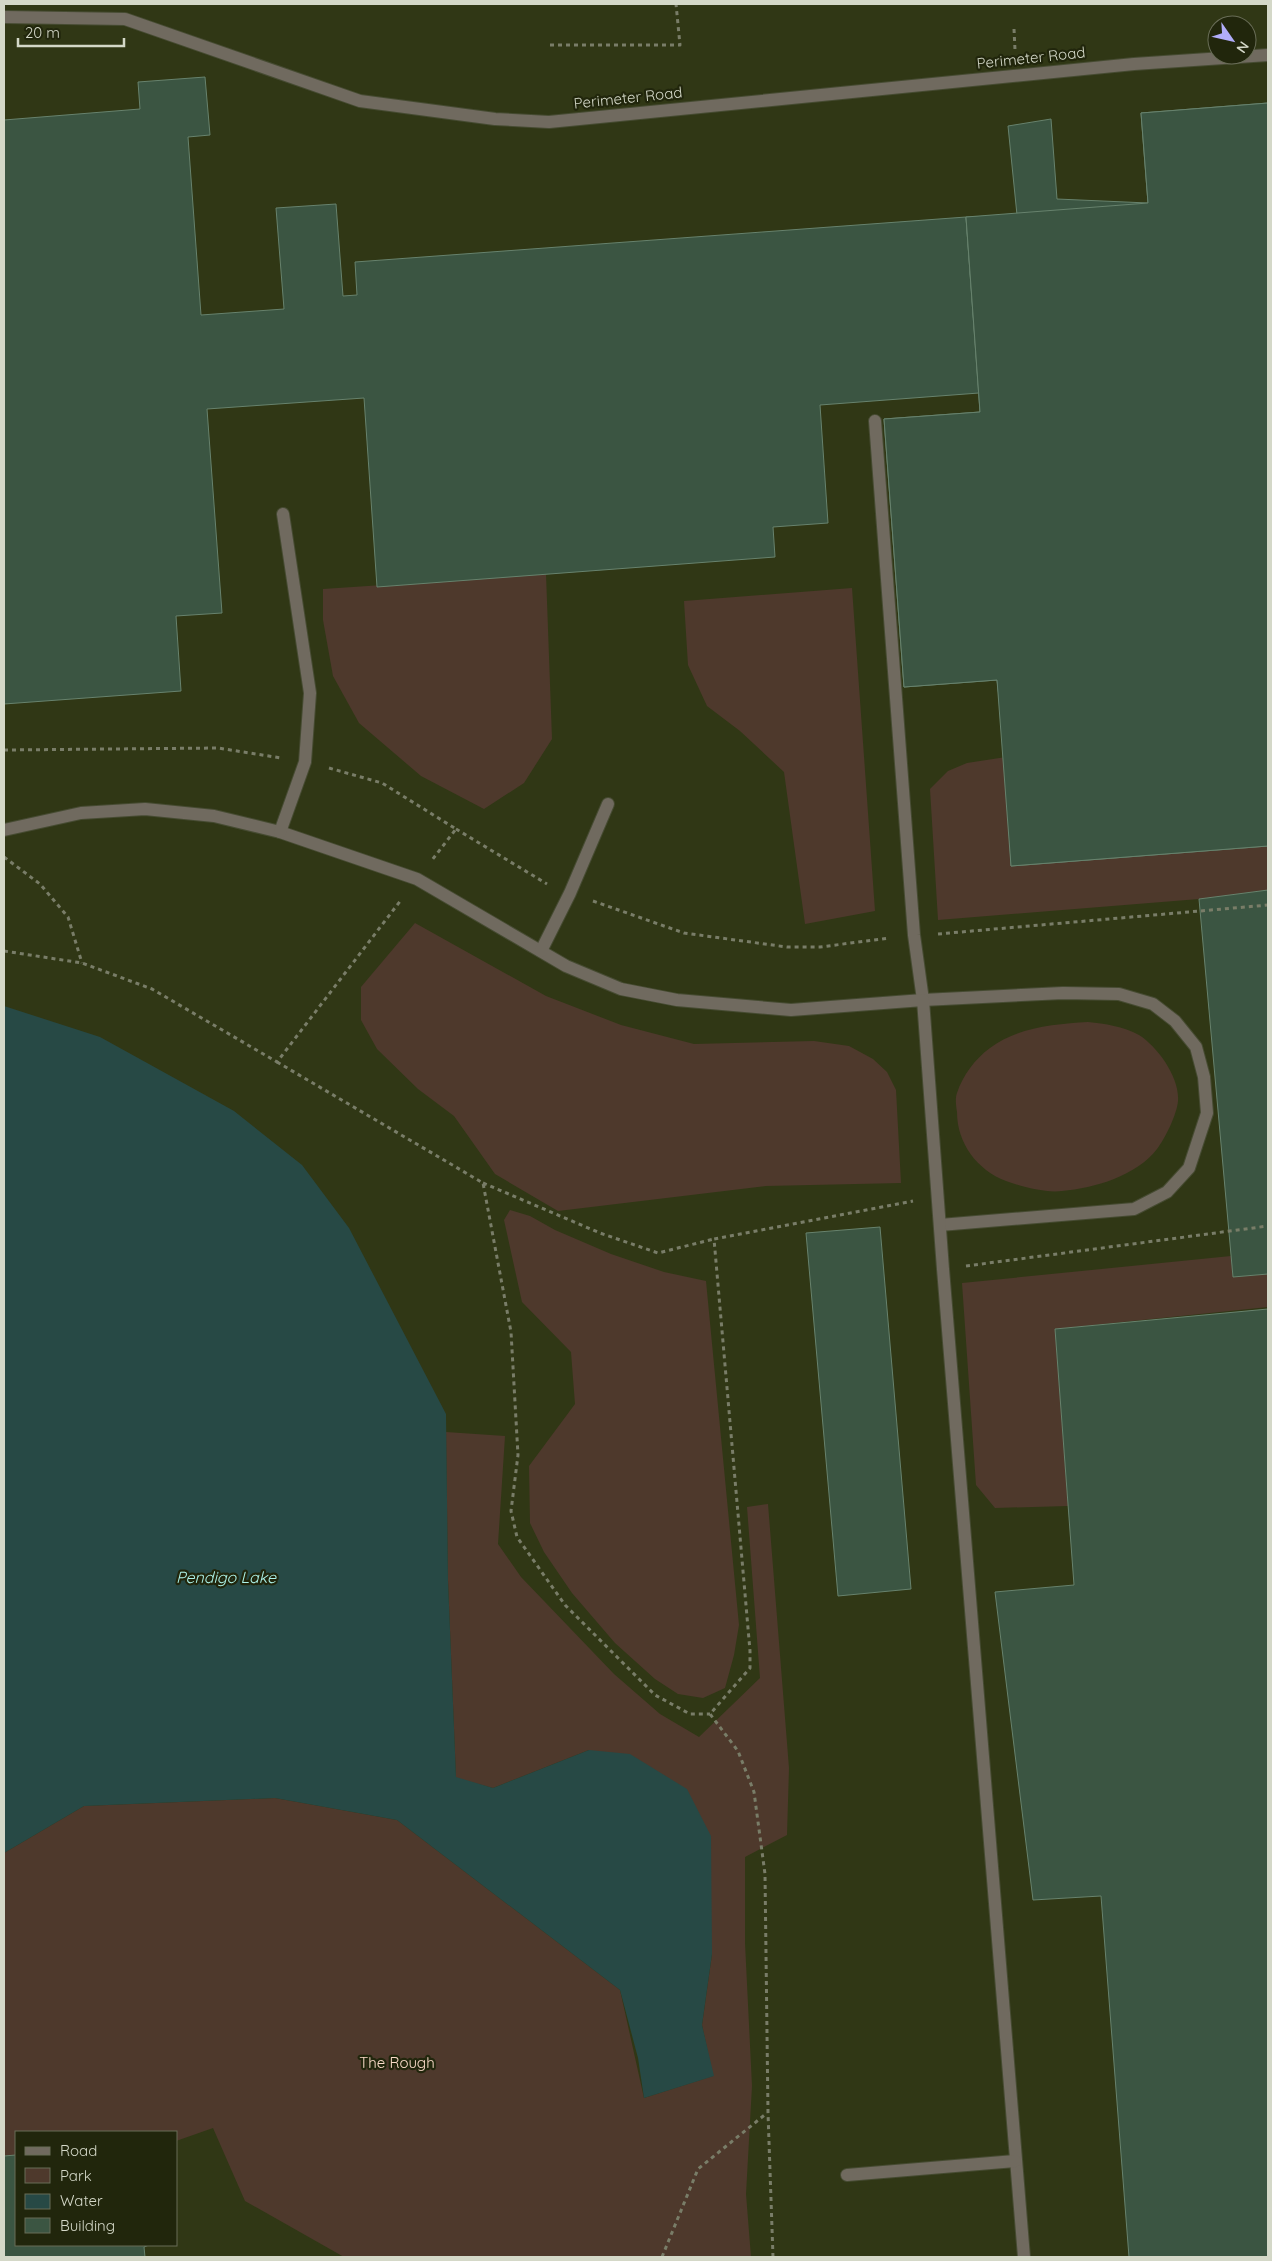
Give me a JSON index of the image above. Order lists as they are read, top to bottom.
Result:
{
  "streets": {
    "lane": ["Perimeter Road"]
  },
  "water": ["Pendigo Lake"],
  "parks": ["The Rough"],
  "legend": [
    "Road",
    "Park",
    "Water",
    "Building"
  ],
  "scale_bar": "20 m",
  "north": "bottom right"
}
